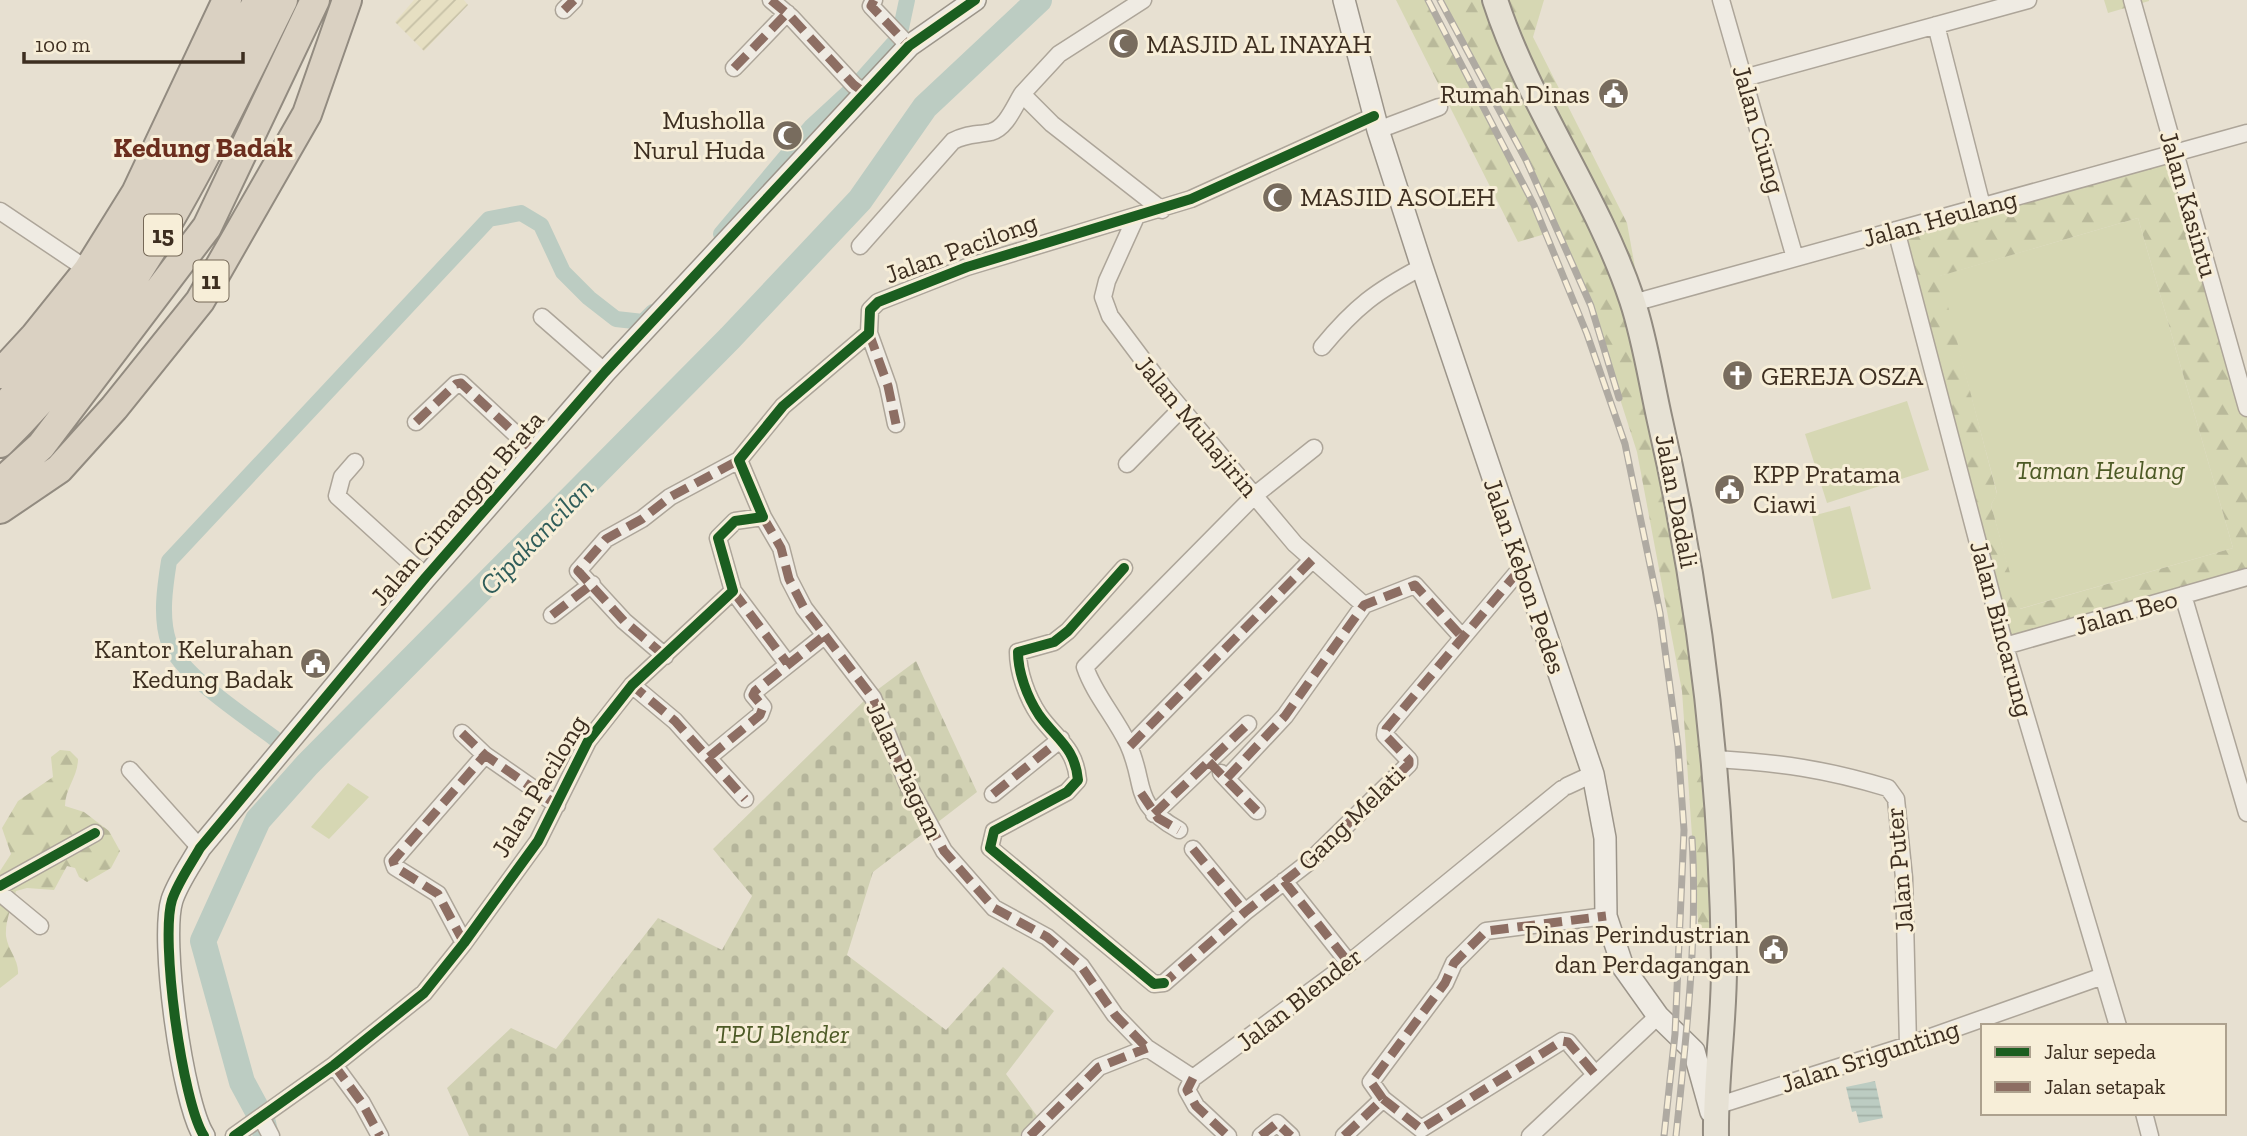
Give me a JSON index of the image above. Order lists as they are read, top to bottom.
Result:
{
  "streets": {
    "highway": ["15", "11"],
    "main road": ["Jalan Dadali"],
    "street": [
      "Jalan Ciung",
      "Jalan Kasintu",
      "Jalan Heulang",
      "Jalan Pacilong",
      "Jalan Muhajirin",
      "Jalan Cimanggu Brata",
      "Jalan Kebon Pedes",
      "Jalan Beo",
      "Jalan Bincarung",
      "Jalan Piagam",
      "Gang Melati",
      "Jalan Puter",
      "Jalan Blender",
      "Jalan Srigunting"
    ]
  },
  "crossings": [
    ["Jalan Ciung", "Jalan Heulang"],
    ["Jalan Kasintu", "Jalan Heulang"],
    ["Jalan Heulang", "Jalan Dadali"],
    ["Jalan Heulang", "Jalan Bincarung"],
    ["Jalan Pacilong", "Jalan Muhajirin"],
    ["Jalan Pacilong", "Jalan Kebon Pedes"],
    ["Jalan Dadali", "Jalan Kebon Pedes"],
    ["Jalan Dadali", "Jalan Puter"],
    ["Jalan Dadali", "Jalan Srigunting"],
    ["Jalan Kebon Pedes", "Gang Melati"],
    ["Jalan Kebon Pedes", "Jalan Blender"],
    ["Jalan Beo", "Jalan Bincarung"],
    ["Jalan Bincarung", "Jalan Srigunting"],
    ["Jalan Puter", "Jalan Srigunting"]
  ],
  "districts": ["Kedung Badak"],
  "water": ["Cipakancilan"],
  "parks": ["Taman Heulang", "TPU Blender"],
  "places": {
    "mosque": ["MASJID AL INAYAH", "Musholla Nurul Huda", "MASJID ASOLEH"],
    "public building": [
      "Rumah Dinas",
      "KPP Pratama Ciawi",
      "Kantor Kelurahan Kedung Badak",
      "Dinas Perindustrian dan Perdagangan"
    ],
    "church": ["GEREJA OSZA"]
  },
  "legend": ["Jalur sepeda", "Jalan setapak"],
  "scale_bar": "100 m"
}
